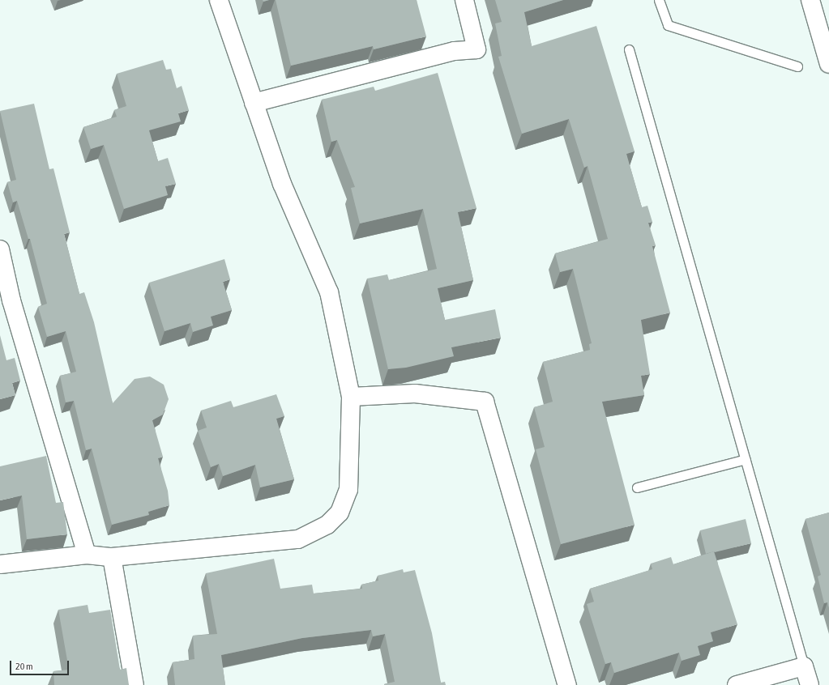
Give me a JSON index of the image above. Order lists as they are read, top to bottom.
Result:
{
  "scale_bar": "20 m"
}
